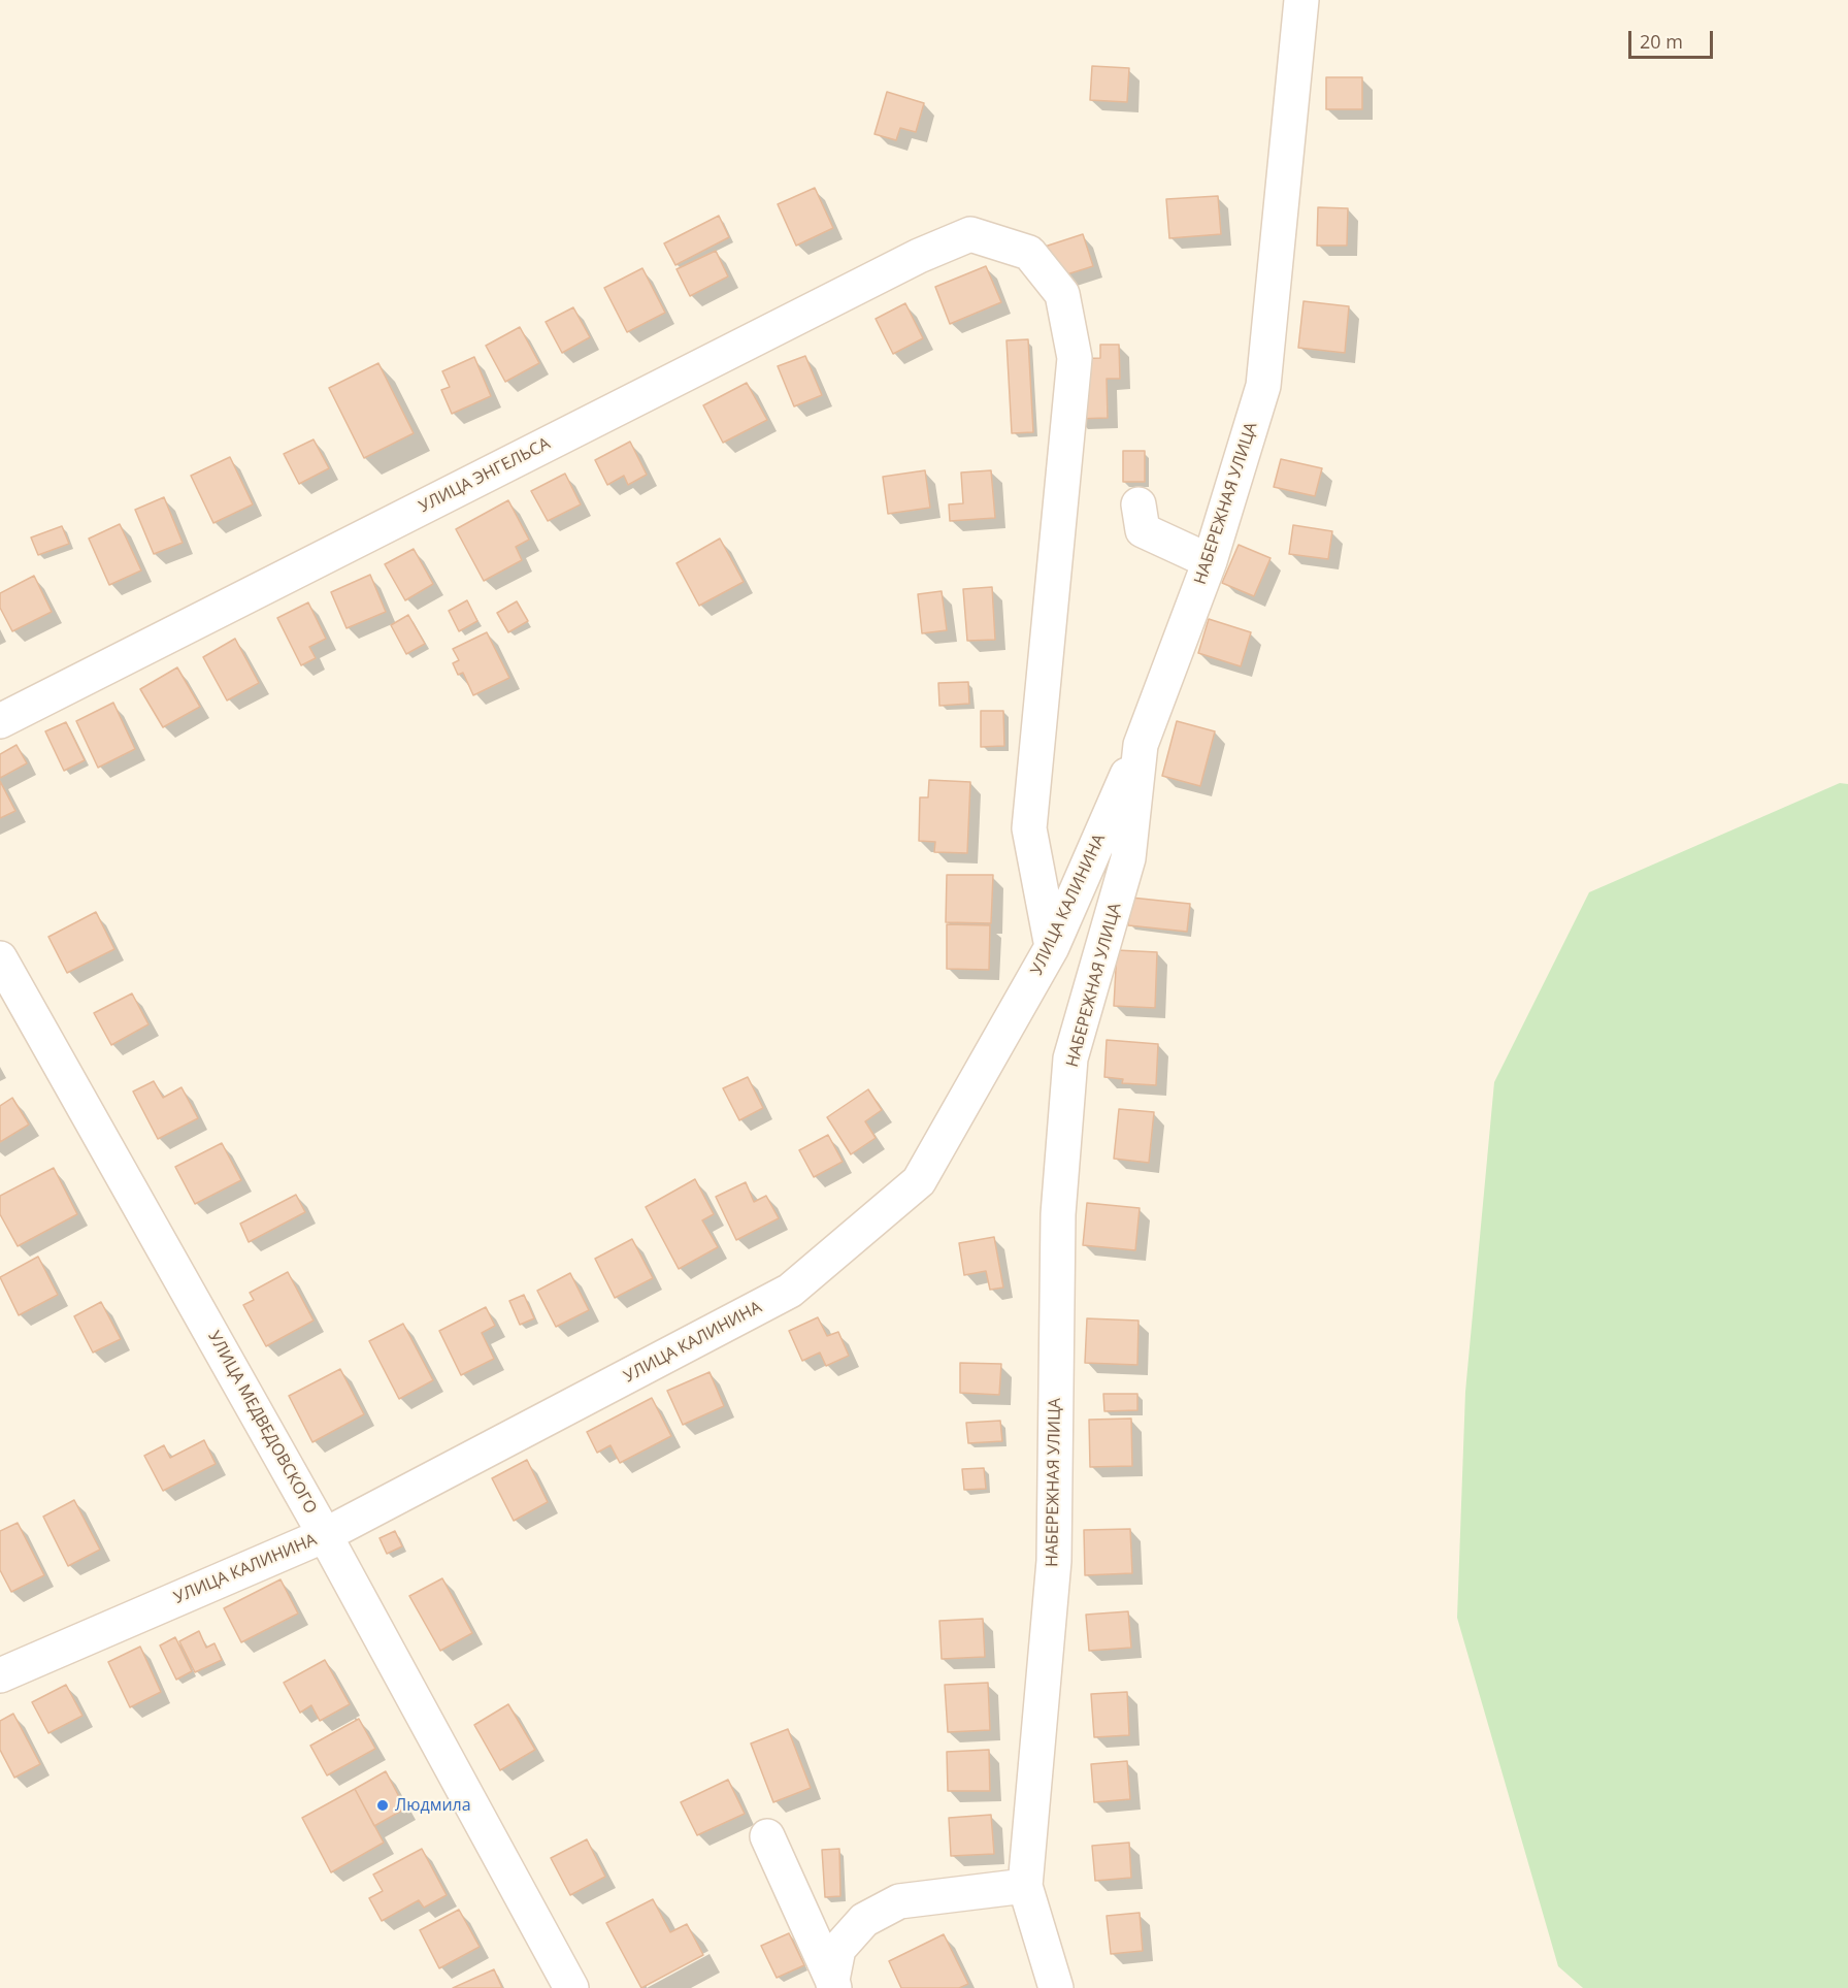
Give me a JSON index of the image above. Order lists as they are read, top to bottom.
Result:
{
  "streets": {
    "street": [
      "УЛИЦА ЭНГЕЛЬСА",
      "НАБЕРЕЖНАЯ УЛИЦА",
      "УЛИЦА КАЛИНИНА",
      "УЛИЦА МЕДВЕДОВСКОГО"
    ]
  },
  "crossings": [
    ["УЛИЦА ЭНГЕЛЬСА", "УЛИЦА КАЛИНИНА"],
    ["НАБЕРЕЖНАЯ УЛИЦА", "УЛИЦА КАЛИНИНА"],
    ["УЛИЦА КАЛИНИНА", "УЛИЦА МЕДВЕДОВСКОГО"]
  ],
  "places": ["Людмила"],
  "scale_bar": "20 m"
}
